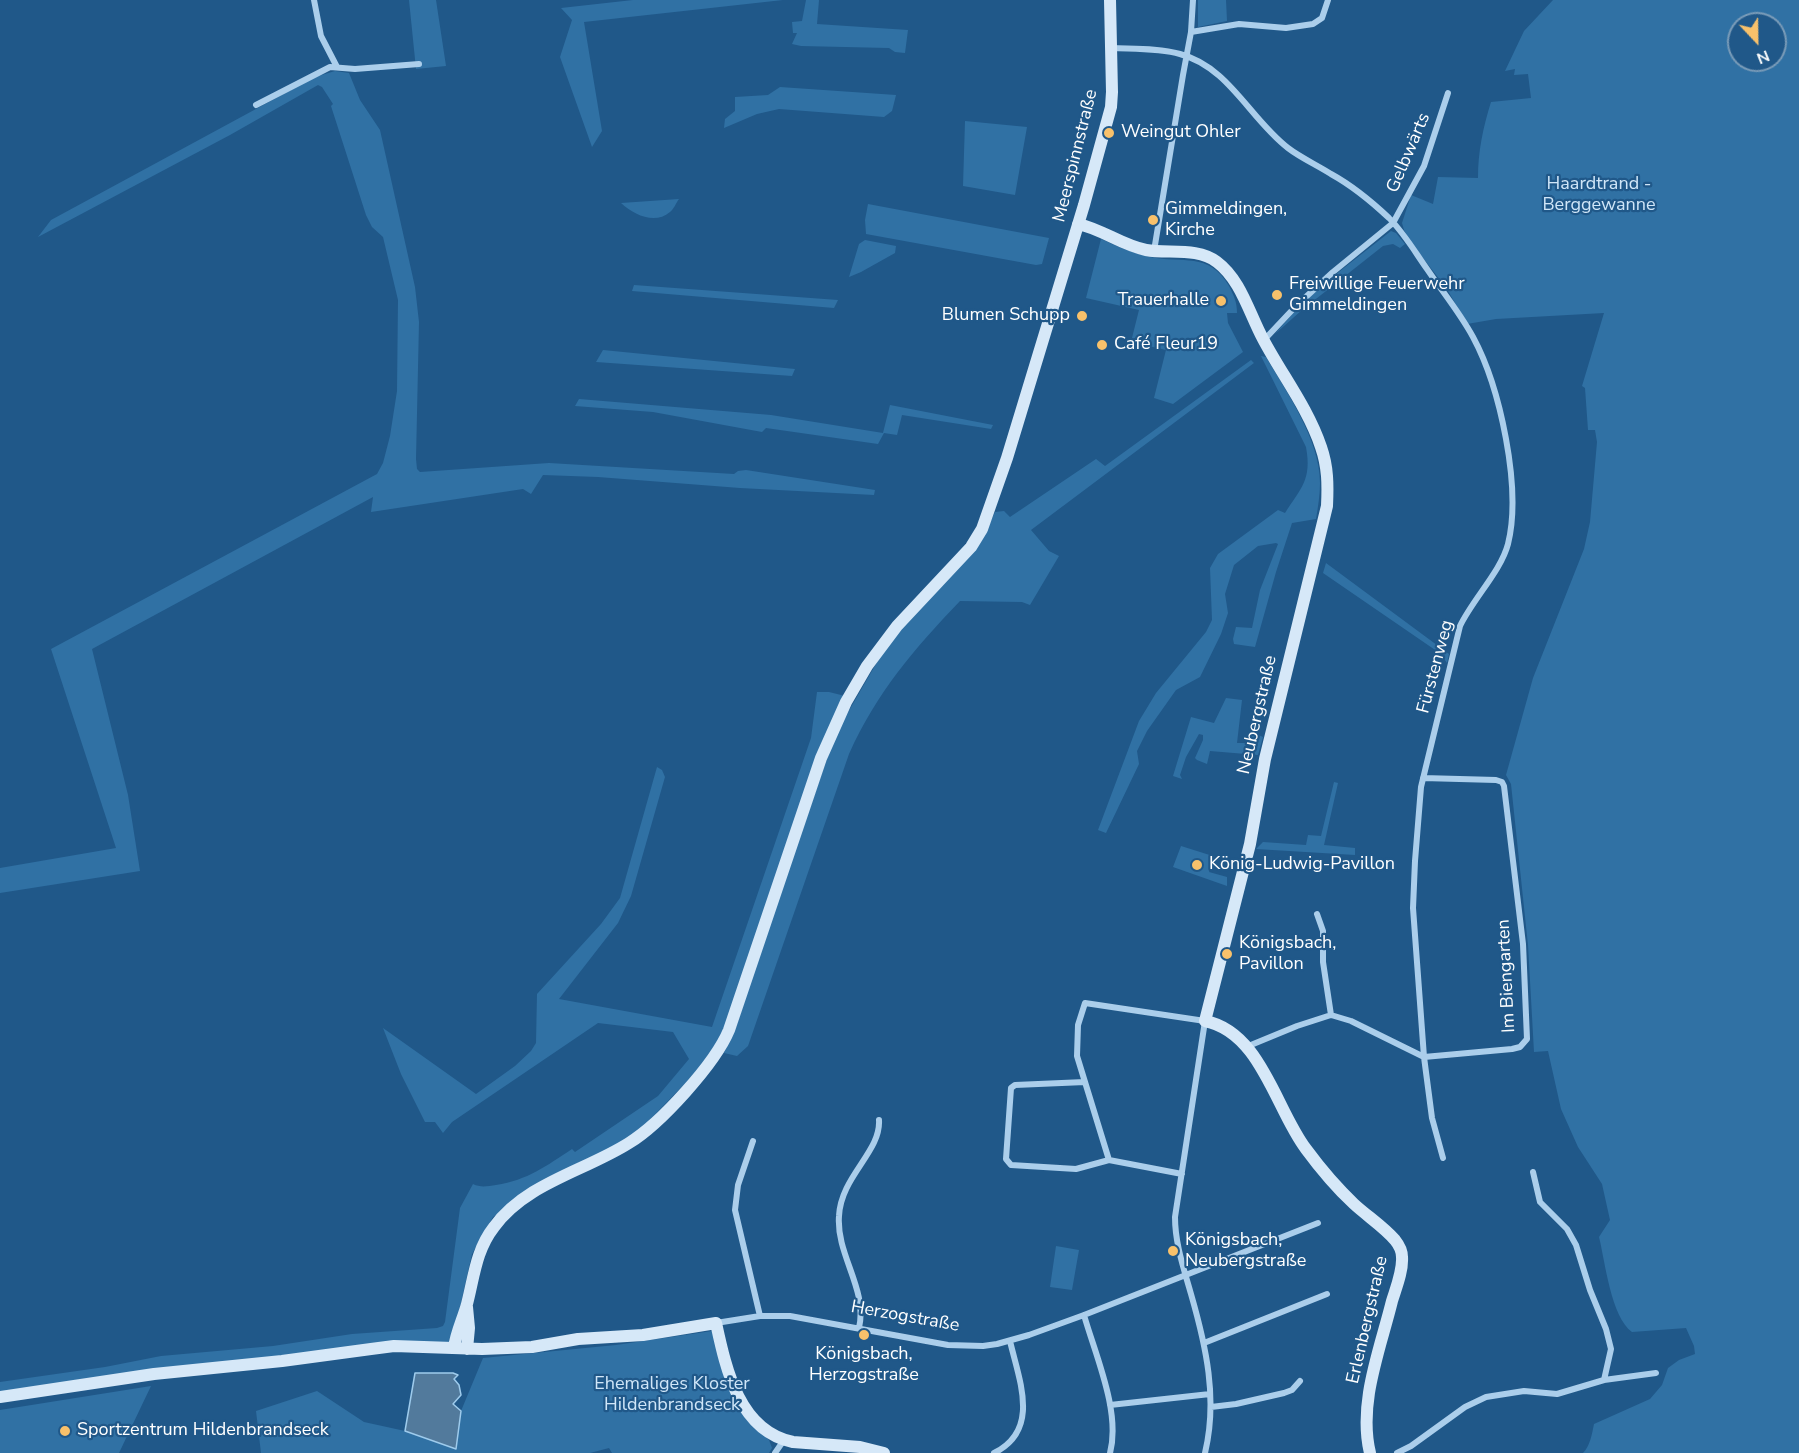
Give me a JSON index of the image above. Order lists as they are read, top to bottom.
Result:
{
  "streets": {
    "street": [
      "Gelbwärts",
      "Meerspinnstraße",
      "Fürstenweg",
      "Neubergstraße",
      "Im Biengarten",
      "Herzogstraße",
      "Erlenbergstraße"
    ]
  },
  "crossings": [
    ["Gelbwärts", "Fürstenweg"],
    ["Meerspinnstraße", "Fürstenweg"],
    ["Meerspinnstraße", "Neubergstraße"],
    ["Meerspinnstraße", "Herzogstraße"],
    ["Fürstenweg", "Im Biengarten"],
    ["Neubergstraße", "Herzogstraße"],
    ["Neubergstraße", "Erlenbergstraße"]
  ],
  "parks": ["Haardtrand - Berggewanne", "Ehemaliges Kloster Hildenbrandseck"],
  "places": [
    "Weingut Ohler",
    "Gimmeldingen, Kirche",
    "Freiwillige Feuerwehr Gimmeldingen",
    "Trauerhalle",
    "Blumen Schupp",
    "Café Fleur19",
    "König-Ludwig-Pavillon",
    "Königsbach, Pavillon",
    "Königsbach, Neubergstraße",
    "Königsbach, Herzogstraße",
    "Sportzentrum Hildenbrandseck"
  ],
  "north": "bottom"
}
